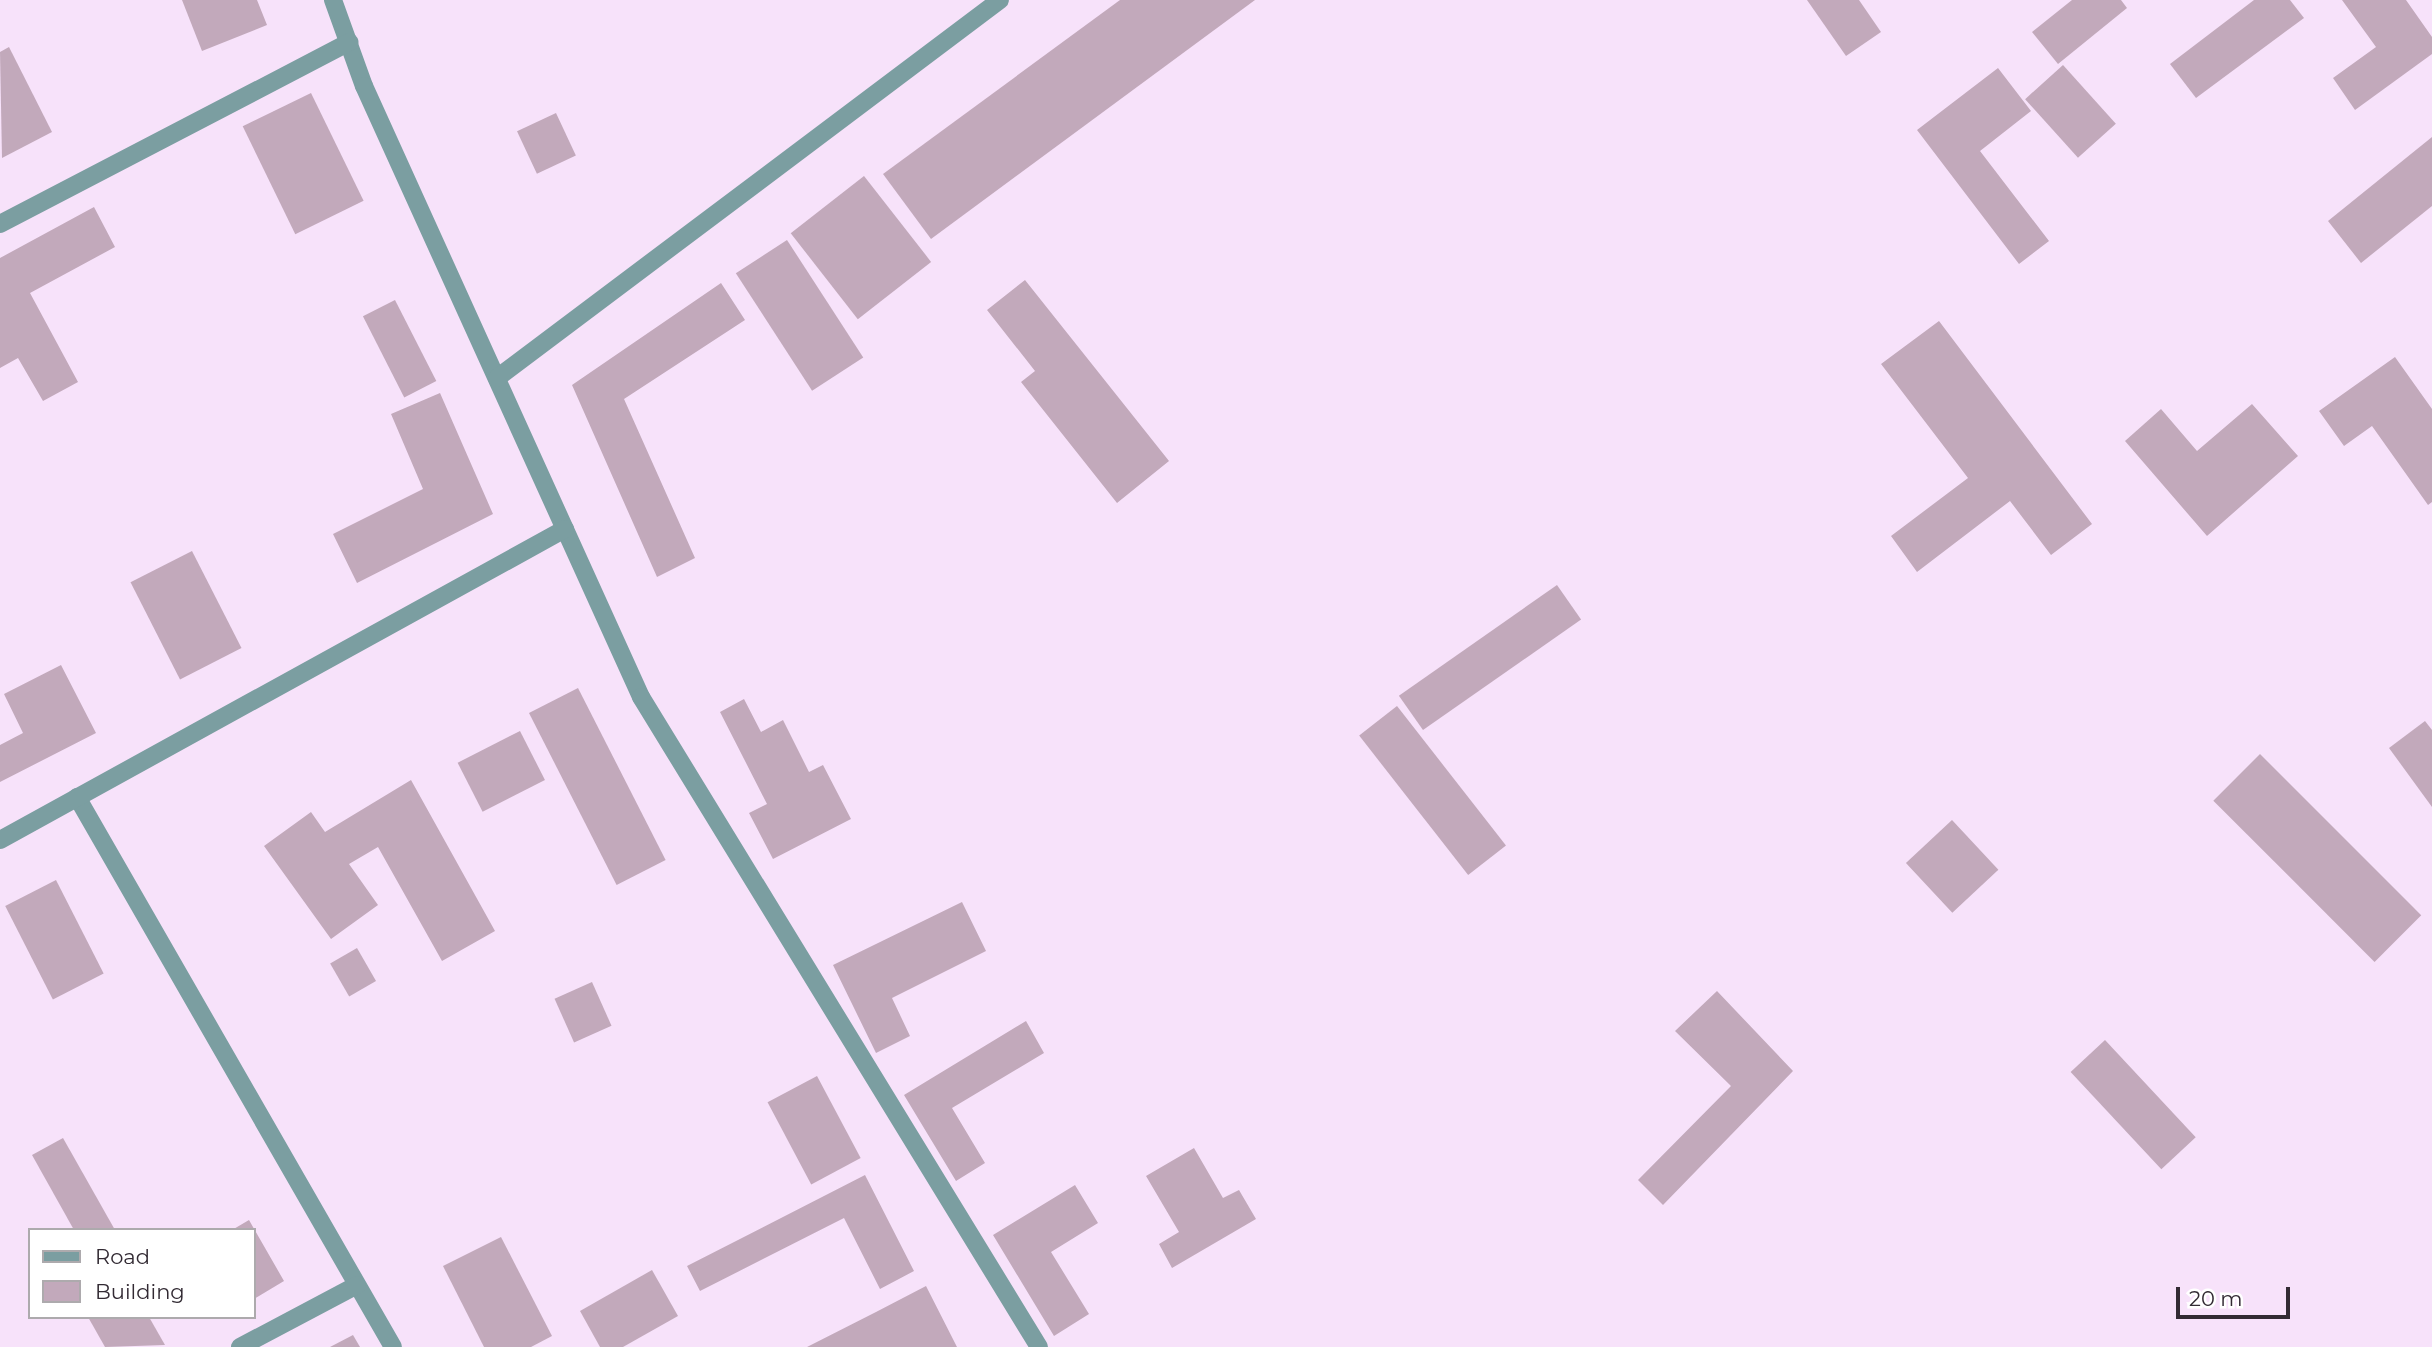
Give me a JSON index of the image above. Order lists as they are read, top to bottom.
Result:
{
  "legend": ["Road", "Building"],
  "scale_bar": "20 m"
}
